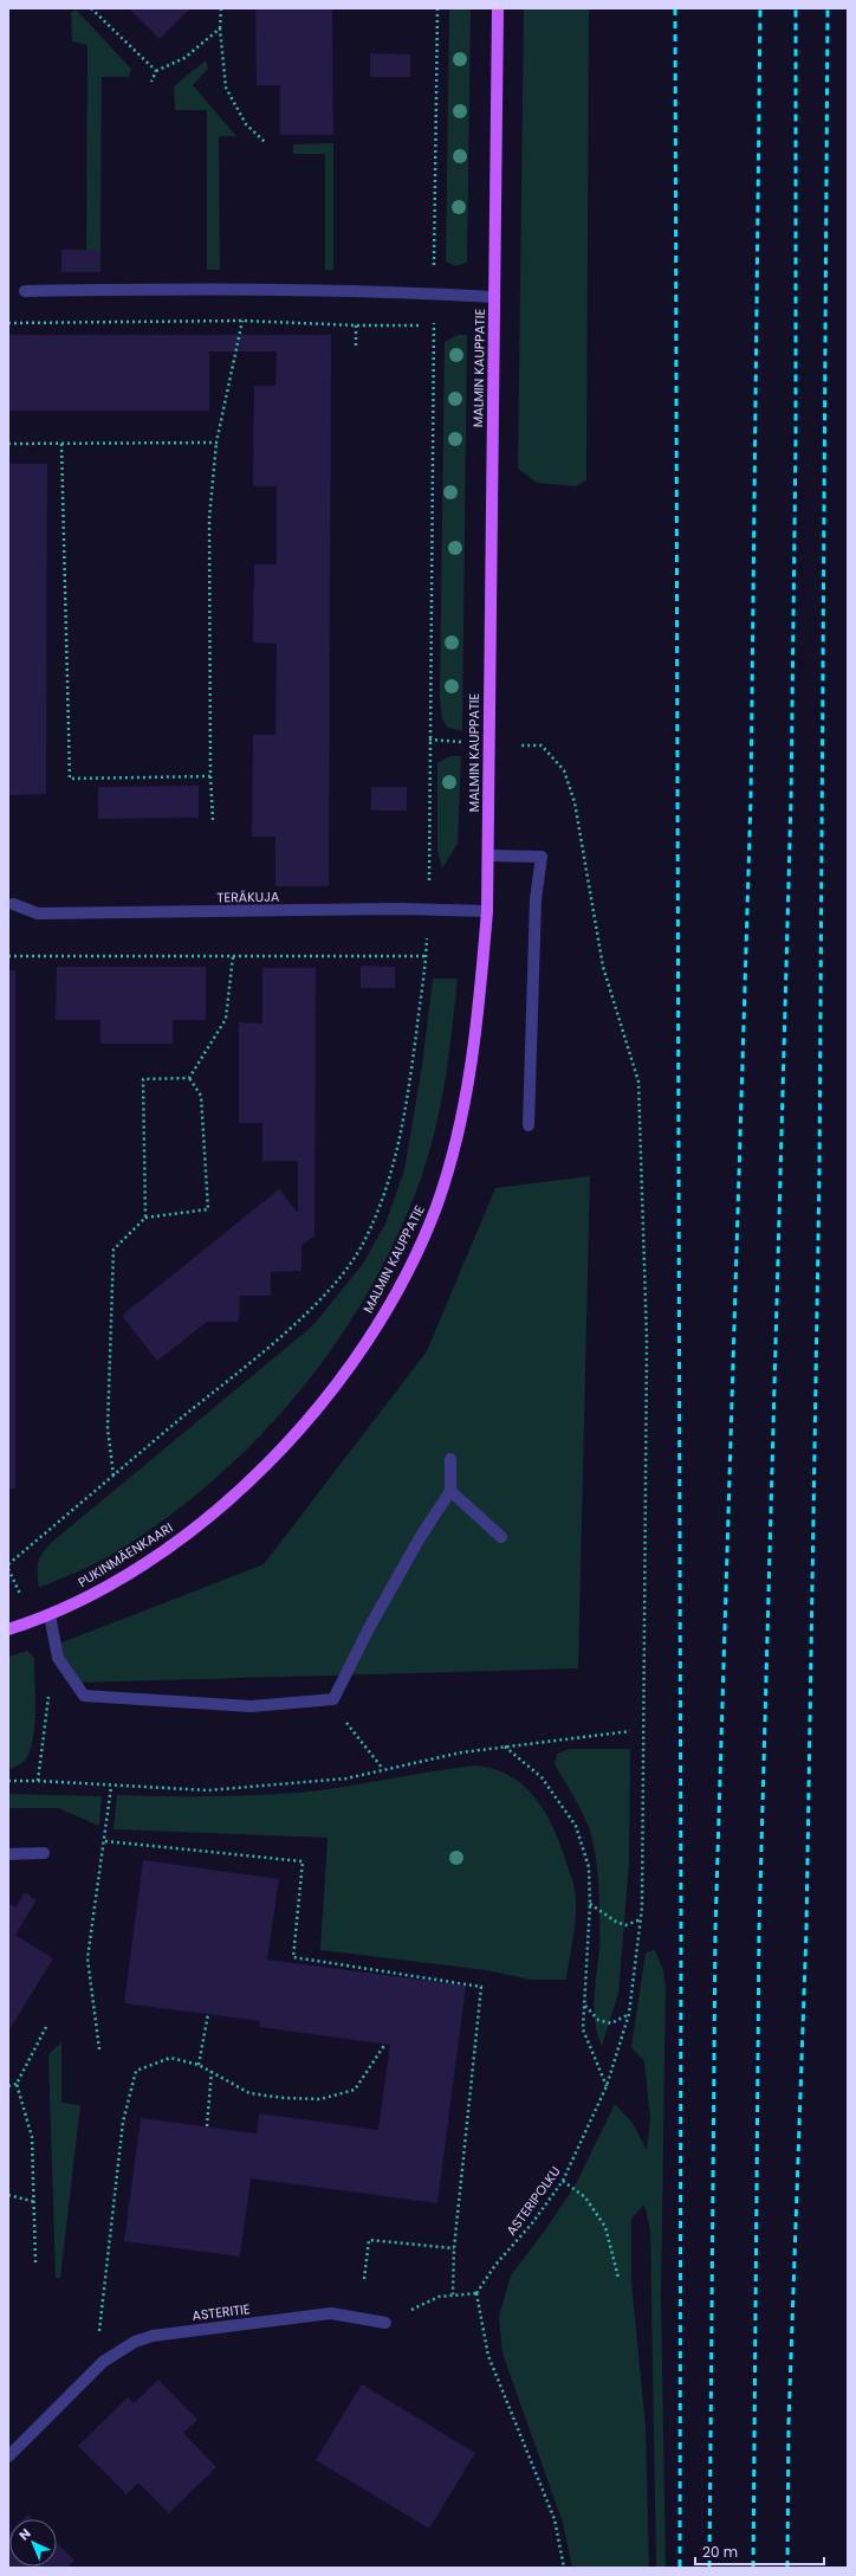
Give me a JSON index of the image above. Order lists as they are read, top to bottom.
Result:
{
  "streets": {
    "main road": ["MALMIN KAUPPATIE", "PUKINMÄENKAARI"],
    "street": ["TERÄKUJA", "ASTERITIE"],
    "path": ["ASTERIPOLKU"]
  },
  "crossings": [
    ["MALMIN KAUPPATIE", "TERÄKUJA"],
    ["MALMIN KAUPPATIE", "PUKINMÄENKAARI"]
  ],
  "scale_bar": "20 m",
  "north": "top left"
}
